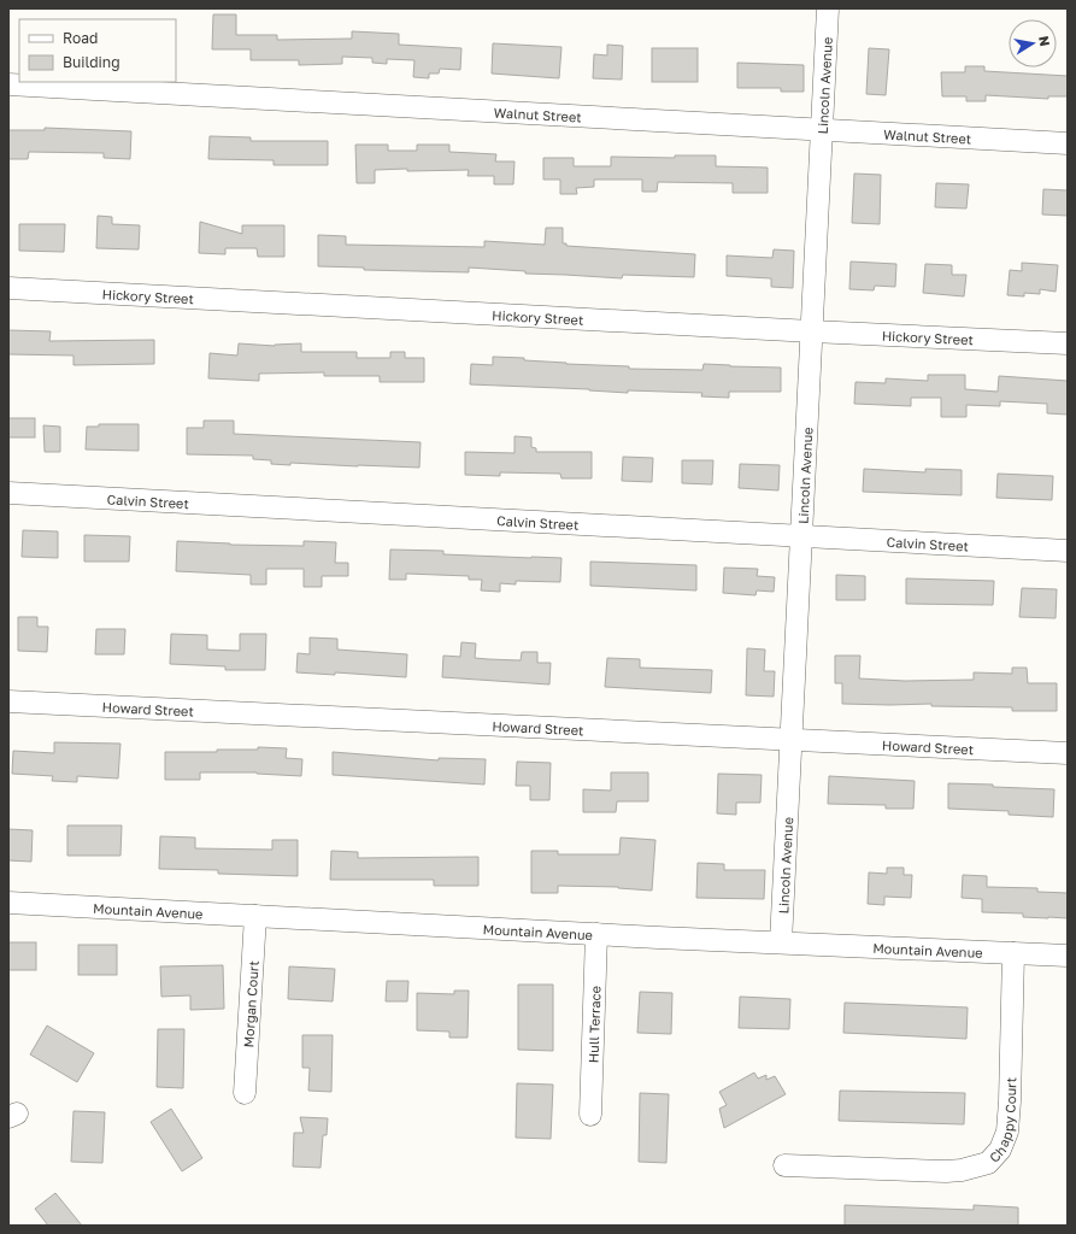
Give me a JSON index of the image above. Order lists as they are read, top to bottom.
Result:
{
  "streets": {
    "street": [
      "Lincoln Avenue",
      "Walnut Street",
      "Hickory Street",
      "Calvin Street",
      "Howard Street",
      "Mountain Avenue",
      "Morgan Court",
      "Hull Terrace",
      "Chappy Court"
    ]
  },
  "crossings": [
    ["Lincoln Avenue", "Walnut Street"],
    ["Lincoln Avenue", "Hickory Street"],
    ["Lincoln Avenue", "Calvin Street"],
    ["Lincoln Avenue", "Howard Street"],
    ["Lincoln Avenue", "Mountain Avenue"],
    ["Mountain Avenue", "Morgan Court"],
    ["Mountain Avenue", "Hull Terrace"],
    ["Mountain Avenue", "Chappy Court"]
  ],
  "legend": ["Road", "Building"],
  "north": "right"
}
